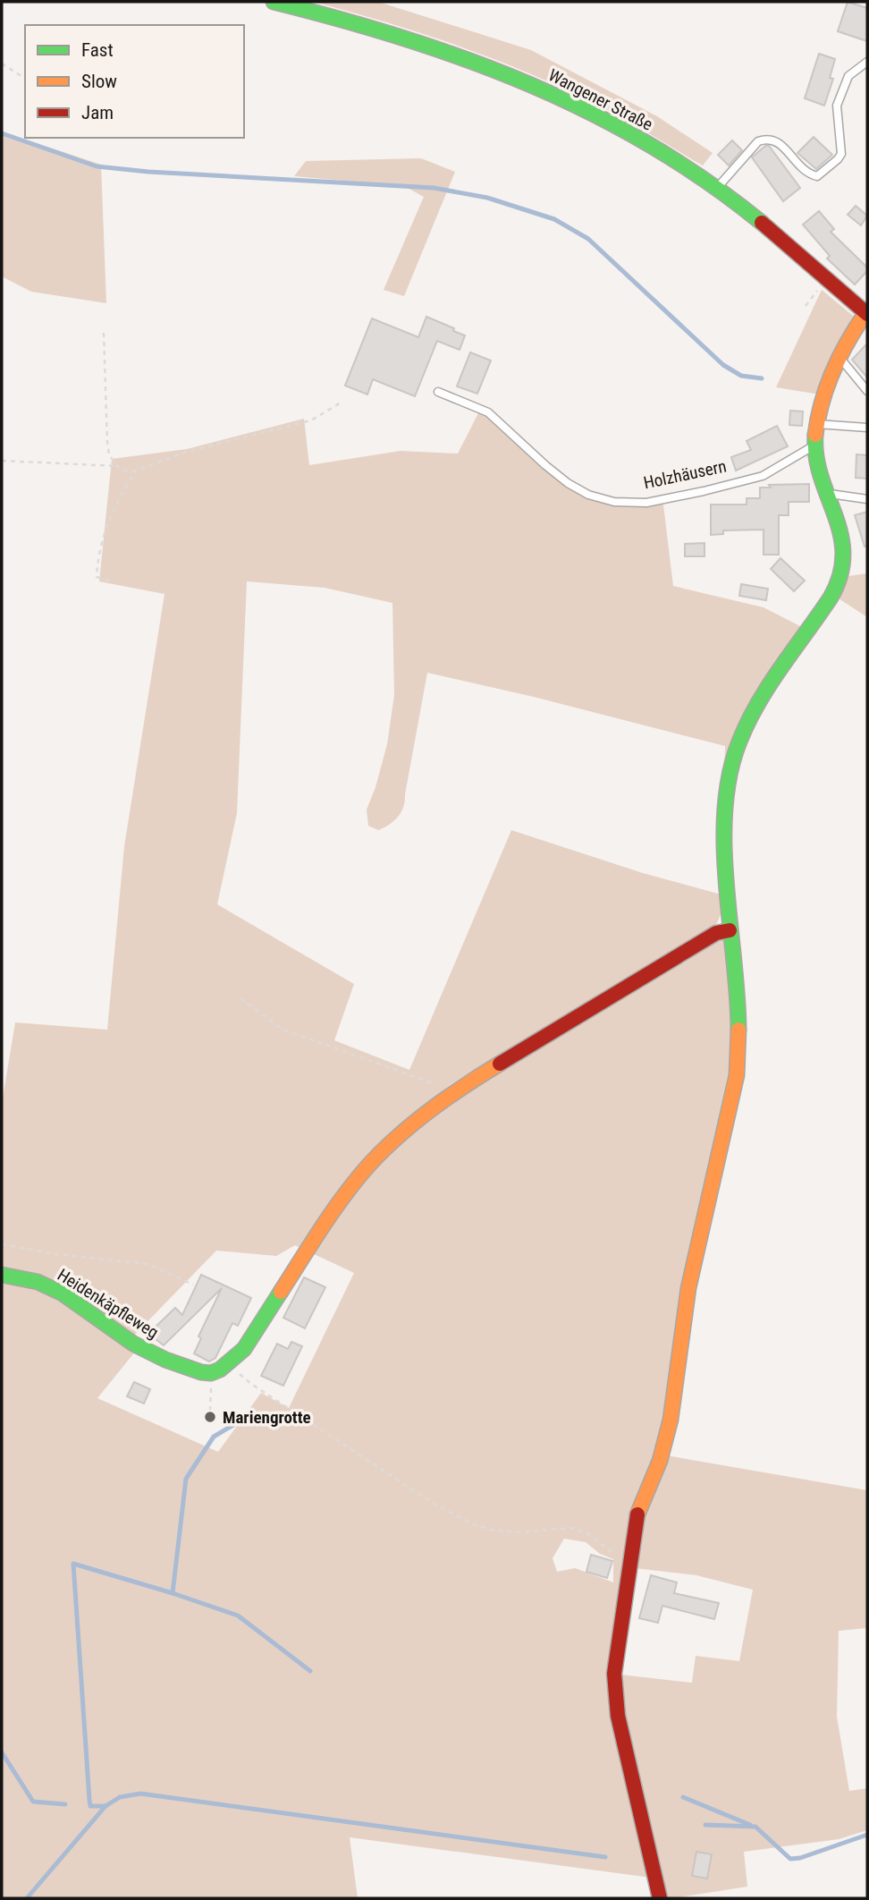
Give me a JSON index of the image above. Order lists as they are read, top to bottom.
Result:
{
  "streets": {
    "street": ["Wangener Straße", "Heidenkäpfleweg"],
    "lane": ["Holzhäusern"]
  },
  "places": ["Mariengrotte"],
  "legend": ["Fast", "Slow", "Jam"]
}
